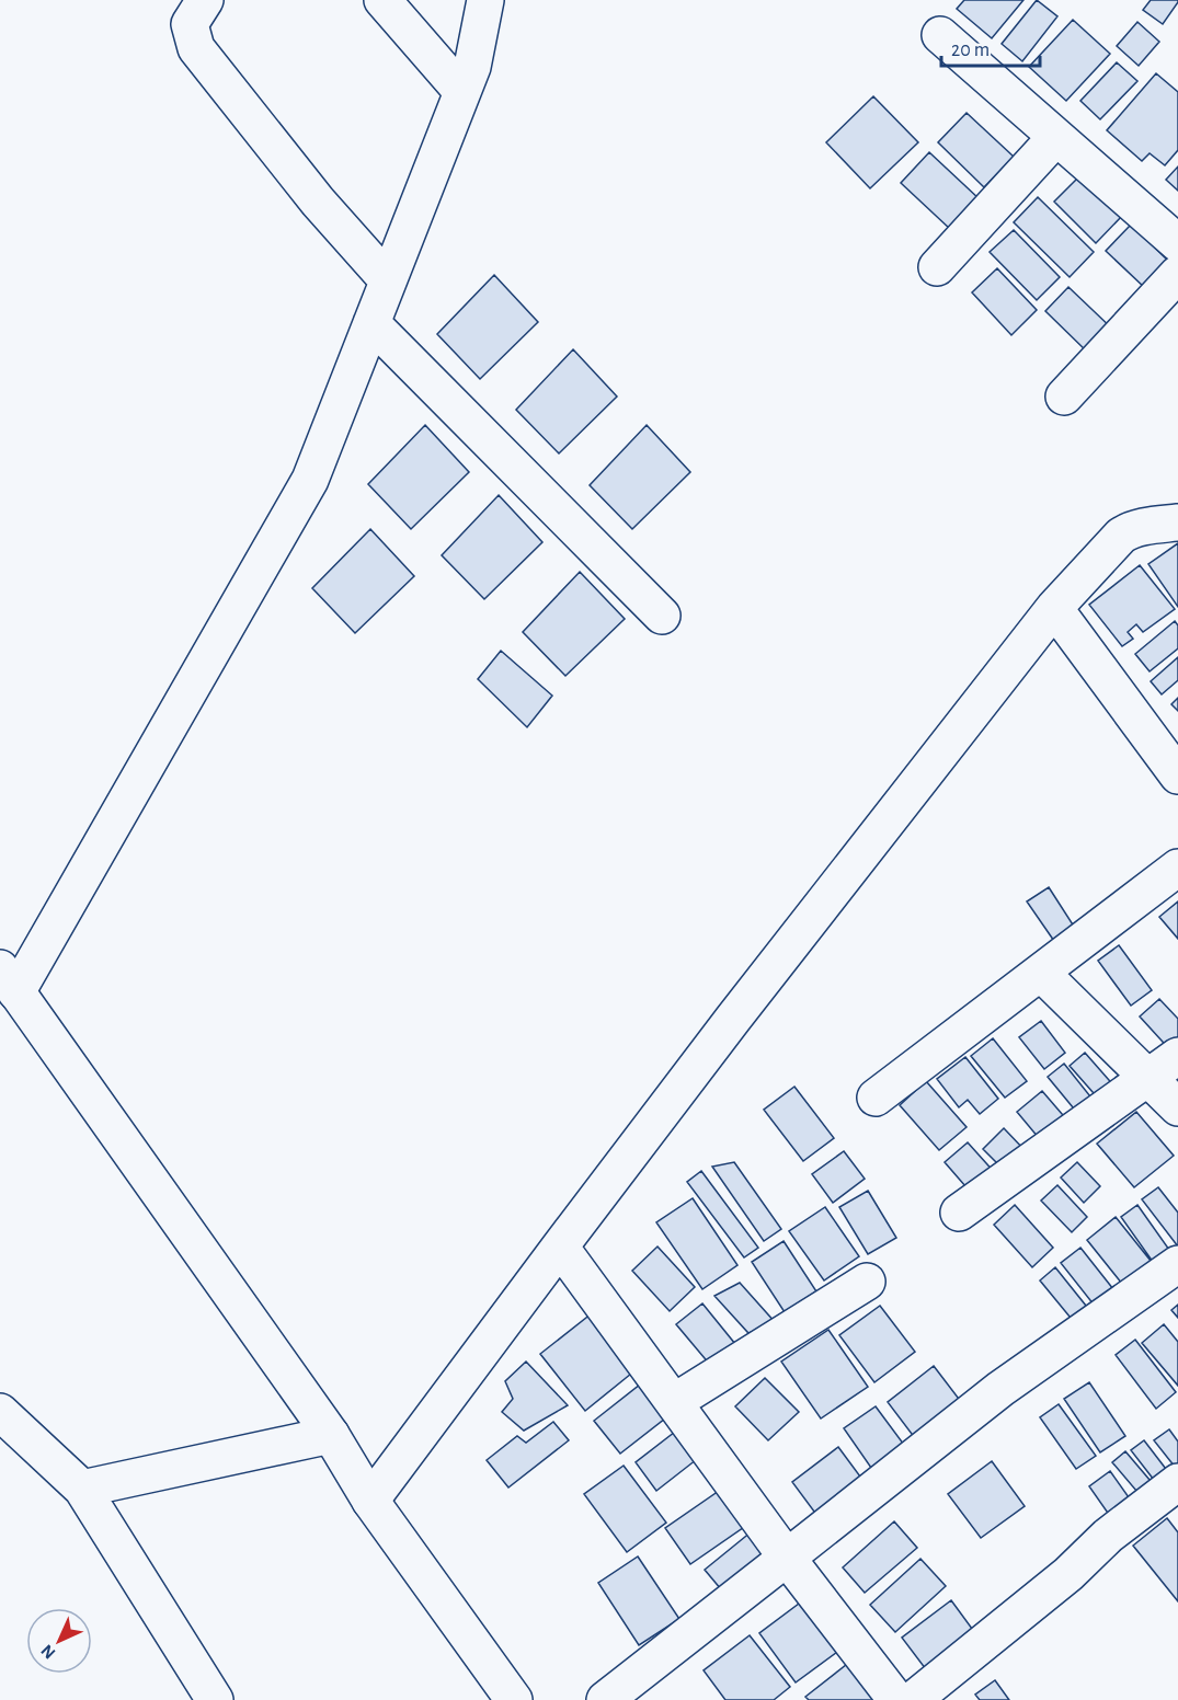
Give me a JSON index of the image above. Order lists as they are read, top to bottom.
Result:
{
  "scale_bar": "20 m",
  "north": "bottom left"
}
